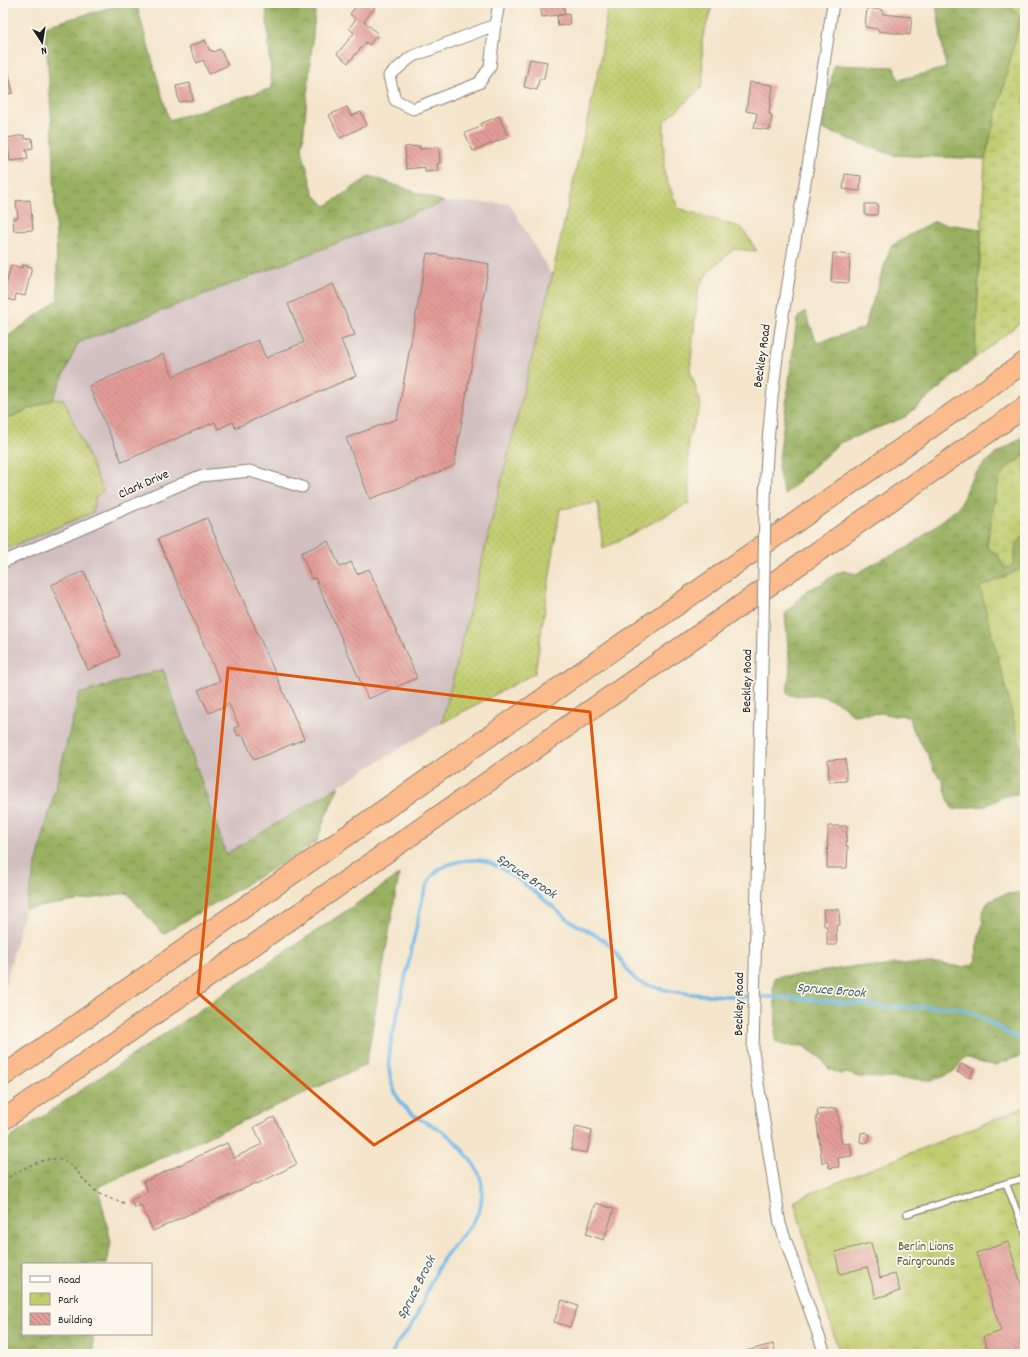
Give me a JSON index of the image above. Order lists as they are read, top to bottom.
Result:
{
  "streets": {
    "street": ["Beckley Road", "Clark Drive"]
  },
  "water": ["Spruce Brook"],
  "parks": ["Berlin Lions Fairgrounds"],
  "legend": ["Road", "Park", "Building"],
  "north": "bottom"
}
